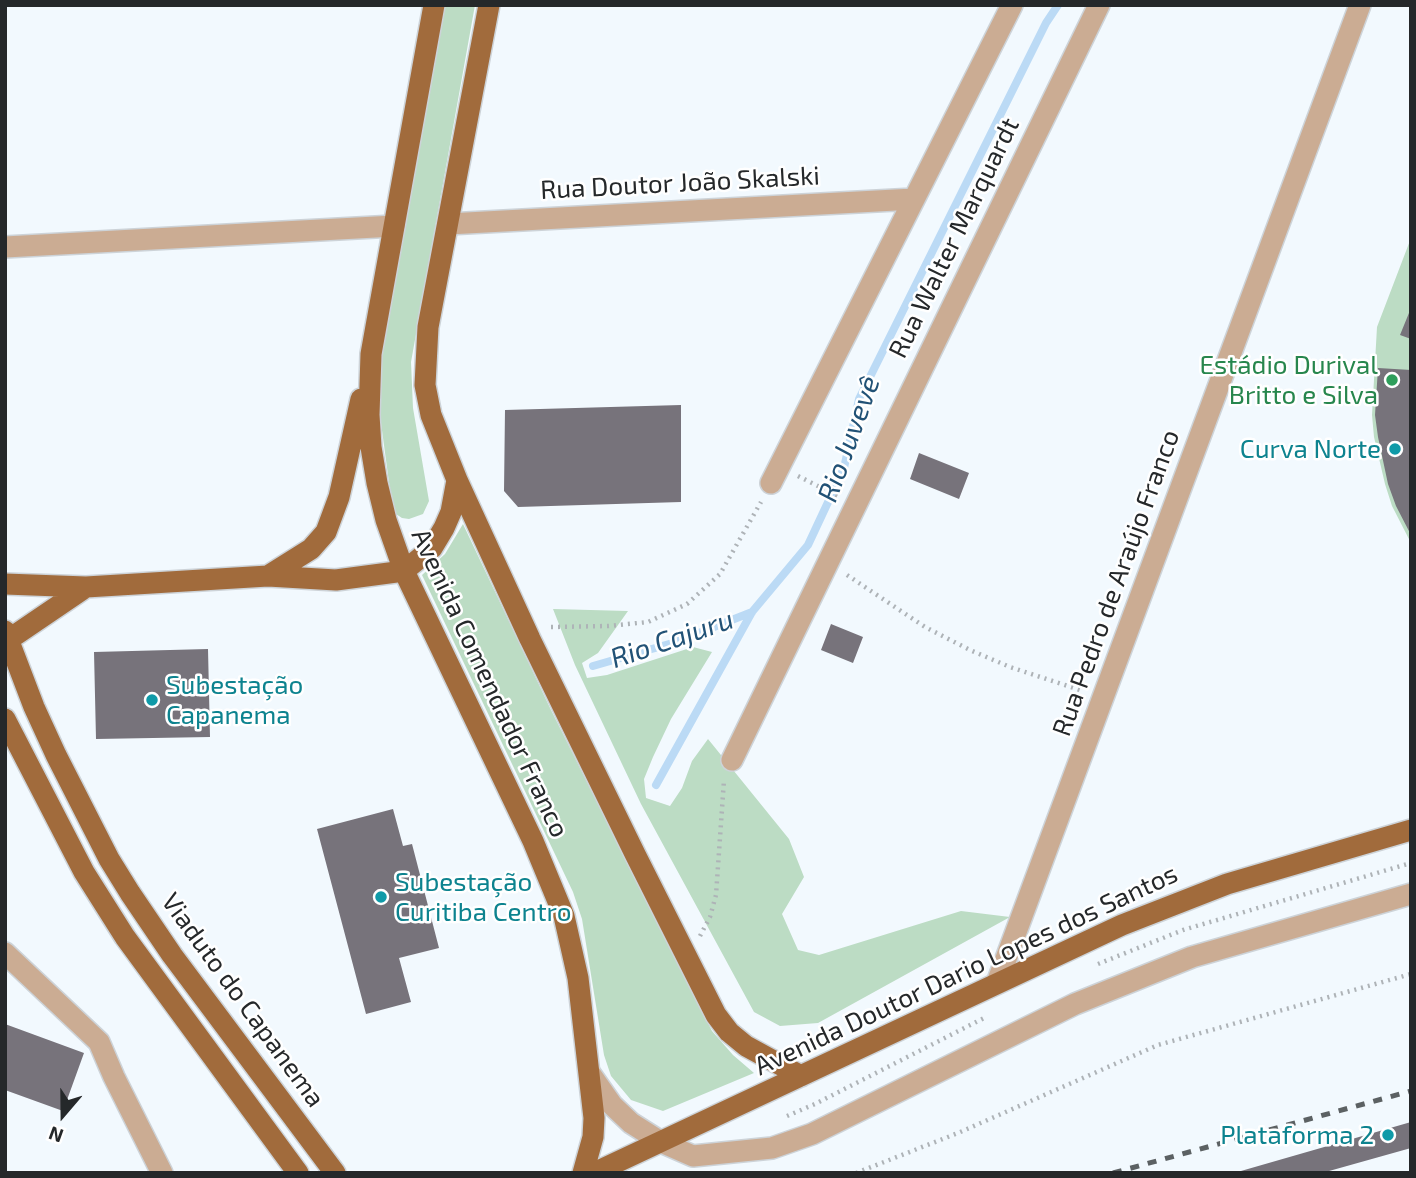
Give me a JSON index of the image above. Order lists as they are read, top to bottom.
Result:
{
  "streets": {
    "main road": ["Avenida Comendador Franco", "Avenida Doutor Dario Lopes dos Santos", "Viaduto do Capanema"],
    "street": ["Rua Doutor João Skalski", "Rua Walter Marquardt", "Rua Pedro de Araújo Franco"]
  },
  "crossings": [
    ["Rua Doutor João Skalski", "Rua Walter Marquardt"],
    ["Rua Pedro de Araújo Franco", "Avenida Doutor Dario Lopes dos Santos"]
  ],
  "water": ["Rio Juvevê", "Rio Cajuru"],
  "places": [
    "Estádio Durival Britto e Silva",
    "Curva Norte",
    "Subestação Capanema",
    "Subestação Curitiba Centro",
    "Plataforma 2"
  ],
  "north": "bottom"
}
